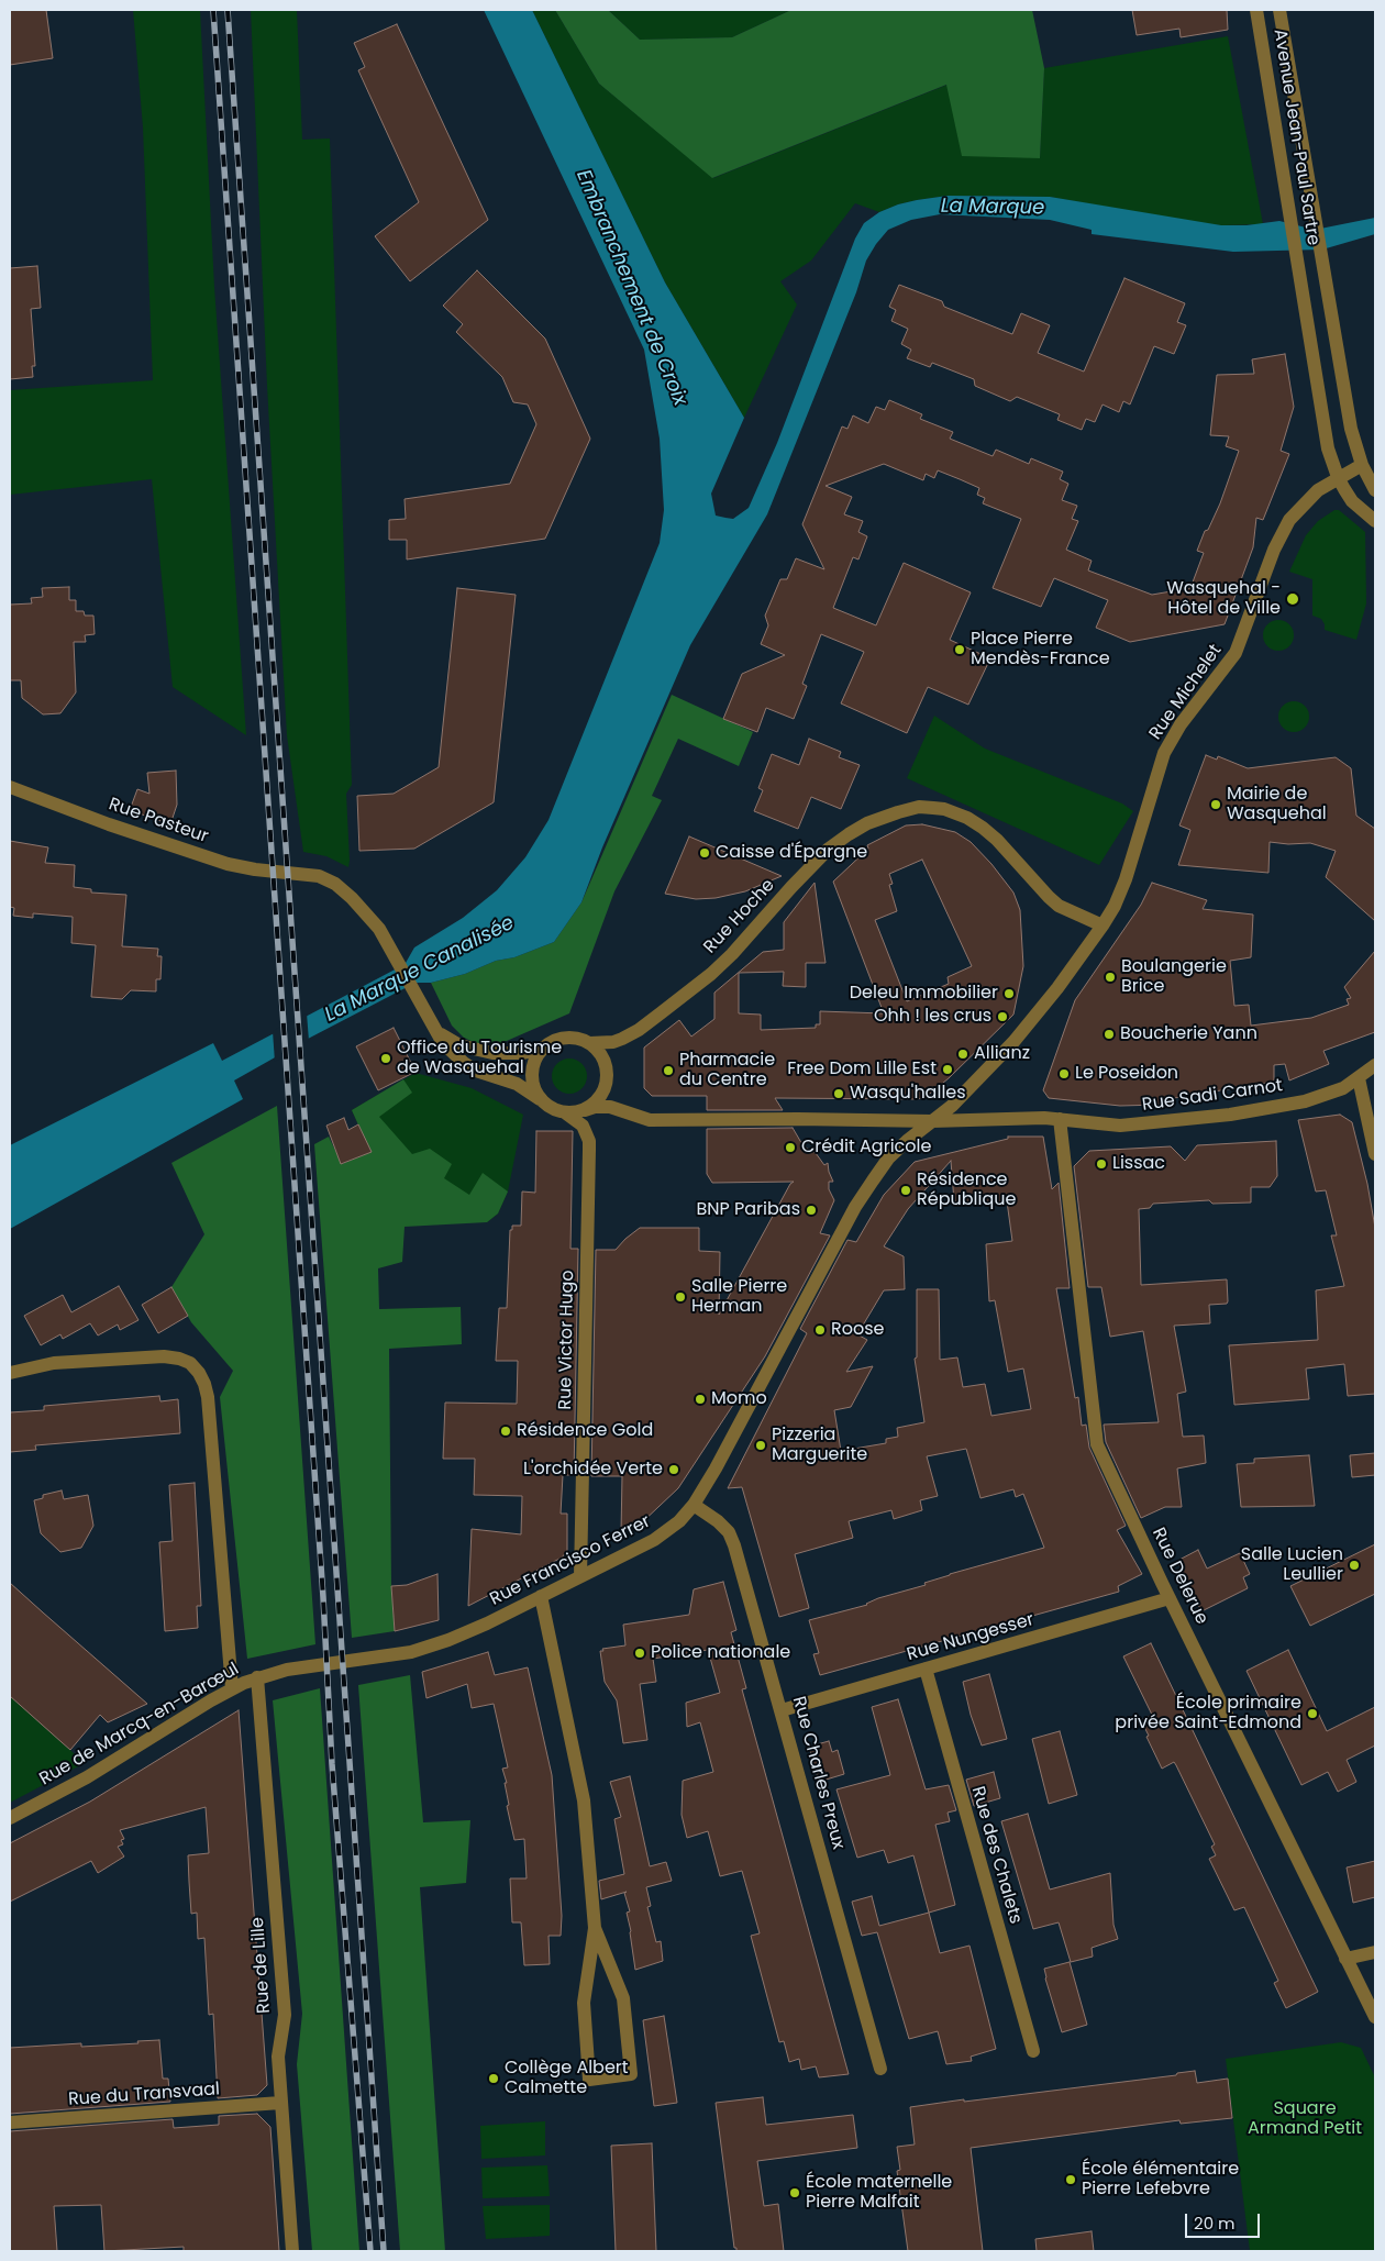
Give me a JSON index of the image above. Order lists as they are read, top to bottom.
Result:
{
  "streets": {
    "street": [
      "Avenue Jean-Paul Sartre",
      "Rue Michelet",
      "Rue Pasteur",
      "Rue Hoche",
      "Rue Sadi Carnot",
      "Rue Victor Hugo",
      "Rue Francisco Ferrer",
      "Rue Delerue",
      "Rue Nungesser",
      "Rue de Marcq-en-Barœul",
      "Rue Charles Preux",
      "Rue des Chalets",
      "Rue de Lille",
      "Rue du Transvaal"
    ]
  },
  "crossings": [
    ["Avenue Jean-Paul Sartre", "Rue Michelet"],
    ["Rue Michelet", "Rue Hoche"],
    ["Rue Michelet", "Rue Sadi Carnot"],
    ["Rue Michelet", "Rue Francisco Ferrer"],
    ["Rue Hoche", "Rue Victor Hugo"],
    ["Rue Sadi Carnot", "Rue Francisco Ferrer"],
    ["Rue Sadi Carnot", "Rue Delerue"],
    ["Rue Victor Hugo", "Rue Francisco Ferrer"],
    ["Rue Francisco Ferrer", "Rue de Marcq-en-Barœul"],
    ["Rue Francisco Ferrer", "Rue Charles Preux"],
    ["Rue Francisco Ferrer", "Rue de Lille"],
    ["Rue Delerue", "Rue Nungesser"],
    ["Rue Nungesser", "Rue Charles Preux"],
    ["Rue Nungesser", "Rue des Chalets"],
    ["Rue de Marcq-en-Barœul", "Rue de Lille"],
    ["Rue de Lille", "Rue du Transvaal"]
  ],
  "water": ["La Marque", "Embranchement de Croix", "La Marque Canalisée"],
  "parks": ["Square Armand Petit"],
  "places": [
    "Wasquehal - Hôtel de Ville",
    "Place Pierre Mendès-France",
    "Mairie de Wasquehal",
    "Caisse d'Épargne",
    "Boulangerie Brice",
    "Deleu Immobilier",
    "Ohh ! les crus",
    "Boucherie Yann",
    "Allianz",
    "Office du Tourisme de Wasquehal",
    "Free Dom Lille Est",
    "Pharmacie du Centre",
    "Le Poseidon",
    "Wasqu'halles",
    "Crédit Agricole",
    "Lissac",
    "Résidence République",
    "BNP Paribas",
    "Salle Pierre Herman",
    "Roose",
    "Momo",
    "Résidence Gold",
    "Pizzeria Marguerite",
    "L'orchidée Verte",
    "Salle Lucien Leullier",
    "Police nationale",
    "École primaire privée Saint-Edmond",
    "Collège Albert Calmette",
    "École élémentaire Pierre Lefebvre",
    "École maternelle Pierre Malfait"
  ],
  "scale_bar": "20 m"
}
